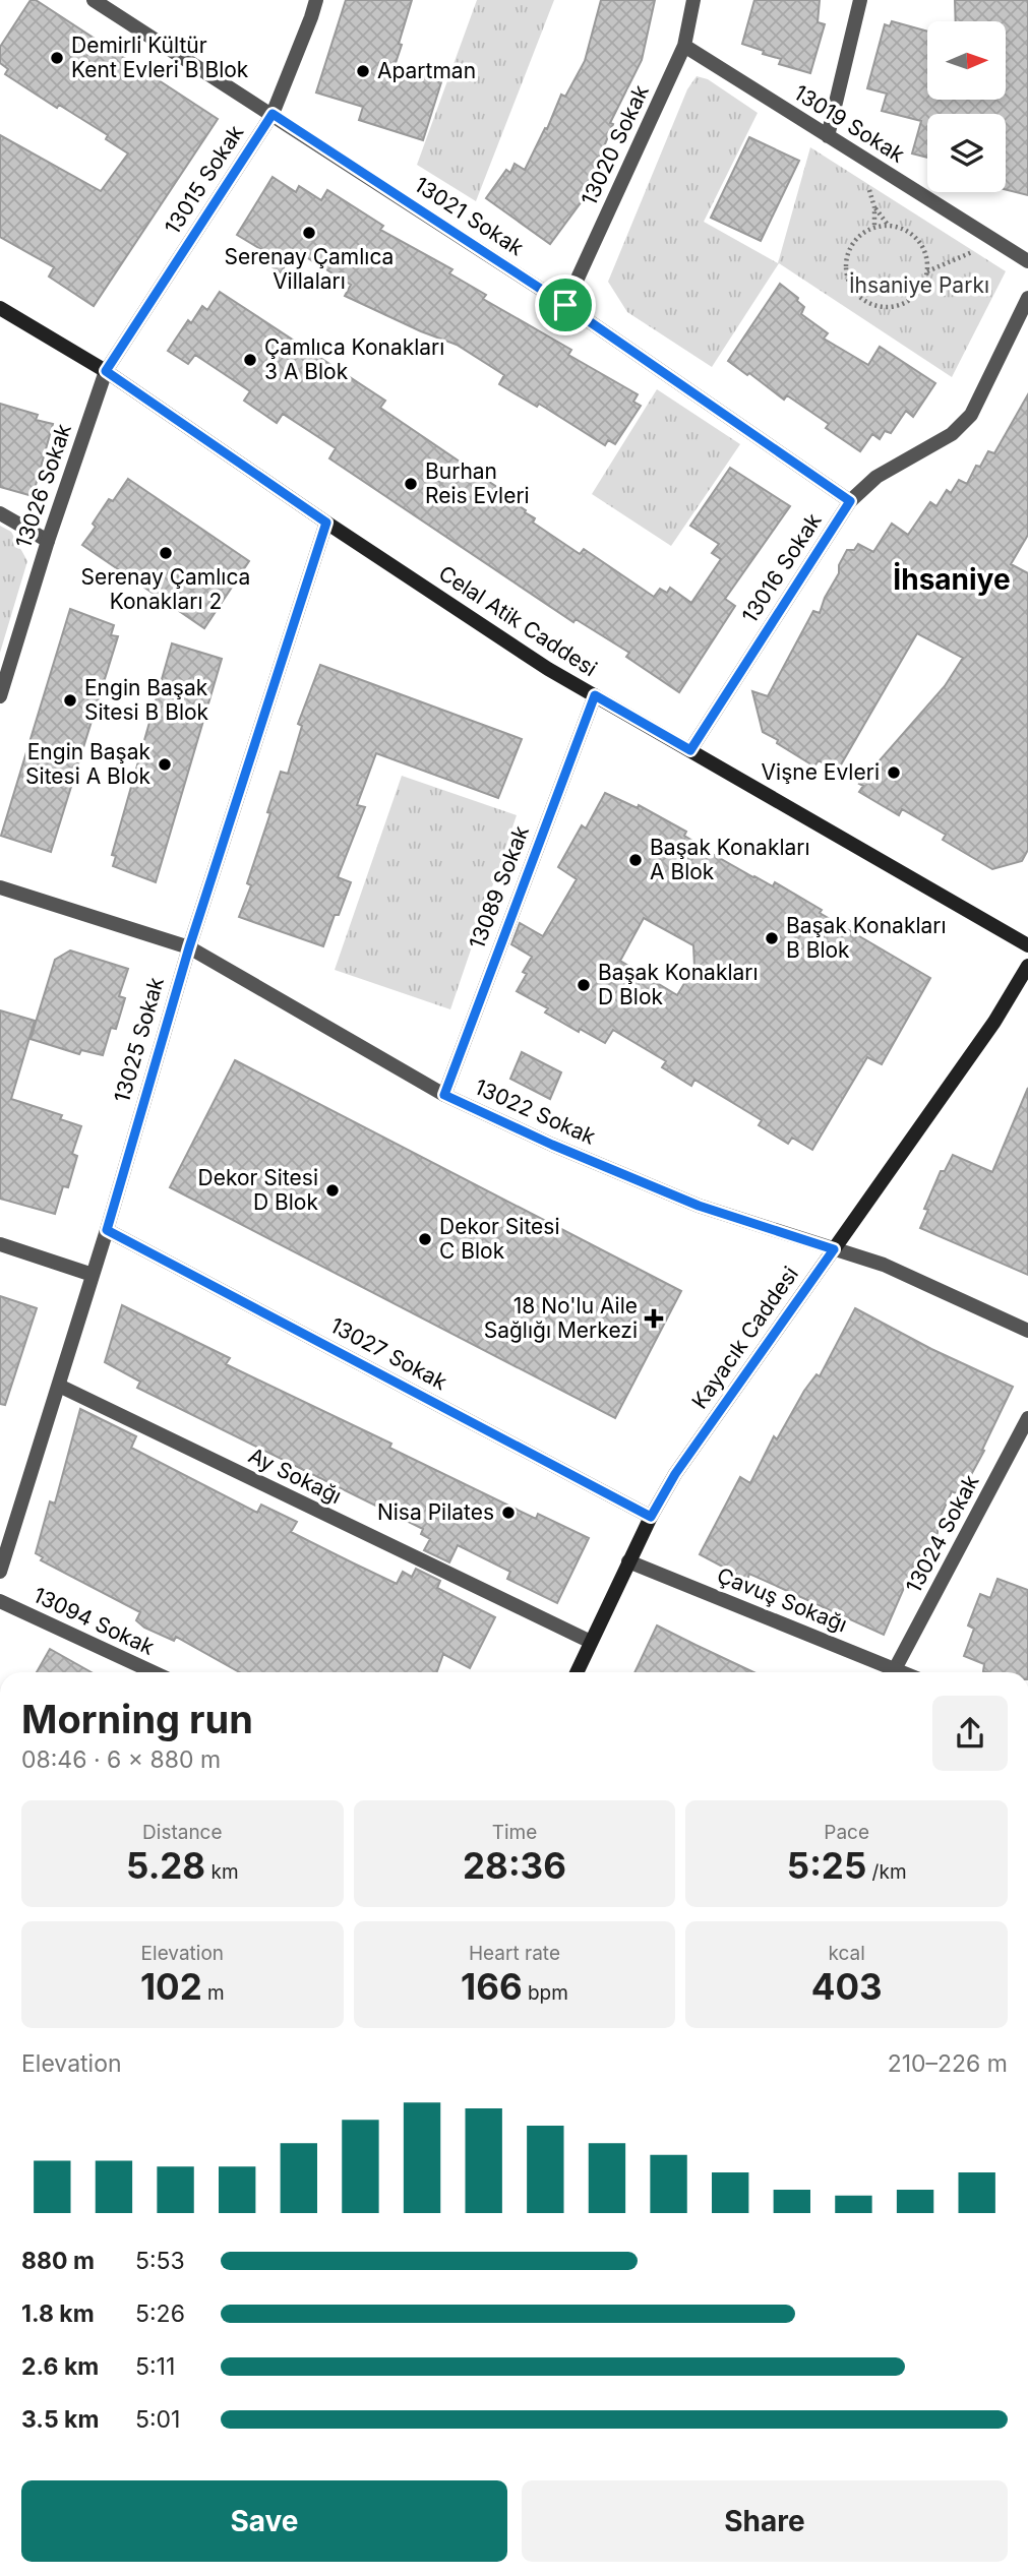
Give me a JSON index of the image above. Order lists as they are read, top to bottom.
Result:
{
  "streets": {
    "street": [
      "13019 Sokak",
      "13020 Sokak",
      "13015 Sokak",
      "13021 Sokak",
      "13026 Sokak",
      "13016 Sokak",
      "Celal Atik Caddesi",
      "13089 Sokak",
      "13025 Sokak",
      "13022 Sokak",
      "Kayacık Caddesi",
      "13027 Sokak",
      "Ay Sokağı",
      "13024 Sokak",
      "Çavuş Sokağı",
      "13094 Sokak"
    ]
  },
  "crossings": [
    ["13019 Sokak", "13020 Sokak"],
    ["13020 Sokak", "13021 Sokak"],
    ["13015 Sokak", "13021 Sokak"],
    ["13015 Sokak", "13026 Sokak"],
    ["13015 Sokak", "Celal Atik Caddesi"],
    ["13021 Sokak", "13016 Sokak"],
    ["13026 Sokak", "Celal Atik Caddesi"],
    ["13016 Sokak", "Celal Atik Caddesi"],
    ["Celal Atik Caddesi", "13089 Sokak"],
    ["Celal Atik Caddesi", "13025 Sokak"],
    ["13089 Sokak", "13022 Sokak"],
    ["13025 Sokak", "13022 Sokak"],
    ["13025 Sokak", "13027 Sokak"],
    ["13025 Sokak", "Ay Sokağı"],
    ["13022 Sokak", "Kayacık Caddesi"],
    ["Kayacık Caddesi", "13027 Sokak"],
    ["Kayacık Caddesi", "Ay Sokağı"],
    ["Kayacık Caddesi", "Çavuş Sokağı"],
    ["13024 Sokak", "Çavuş Sokağı"]
  ],
  "districts": ["İhsaniye"],
  "parks": ["İhsaniye Parkı"],
  "places": {
    "other": [
      "Demirli Kültür Kent Evleri B Blok",
      "Apartman",
      "Serenay Çamlıca Villaları",
      "Çamlıca Konakları 3 A Blok",
      "Burhan Reis Evleri",
      "Serenay Çamlıca Konakları 2",
      "Engin Başak Sitesi B Blok",
      "Engin Başak Sitesi A Blok",
      "Vişne Evleri",
      "Başak Konakları A Blok",
      "Başak Konakları B Blok",
      "Başak Konakları D Blok",
      "Dekor Sitesi D Blok",
      "Dekor Sitesi C Blok",
      "Nisa Pilates"
    ],
    "health": ["18 No'lu Aile Sağlığı Merkezi"]
  },
  "north": "right",
  "page": {
    "heading": ["Morning run", "08:46 · 6 × 880 m"],
    "stats": [
      ["Distance", "5.28 km"],
      ["Time", "28:36"],
      ["Pace", "5:25 /km"],
      ["Elevation", "102 m"],
      ["Heart rate", "166 bpm"],
      ["kcal", "403"]
    ],
    "chart": ["Elevation", "210–226 m"],
    "list": [
      {
        "name": "880 m",
        "note": "5:53"
      },
      {
        "name": "1.8 km",
        "note": "5:26"
      },
      {
        "name": "2.6 km",
        "note": "5:11"
      },
      {
        "name": "3.5 km",
        "note": "5:01"
      }
    ],
    "buttons": ["Save", "Share"]
  }
}
